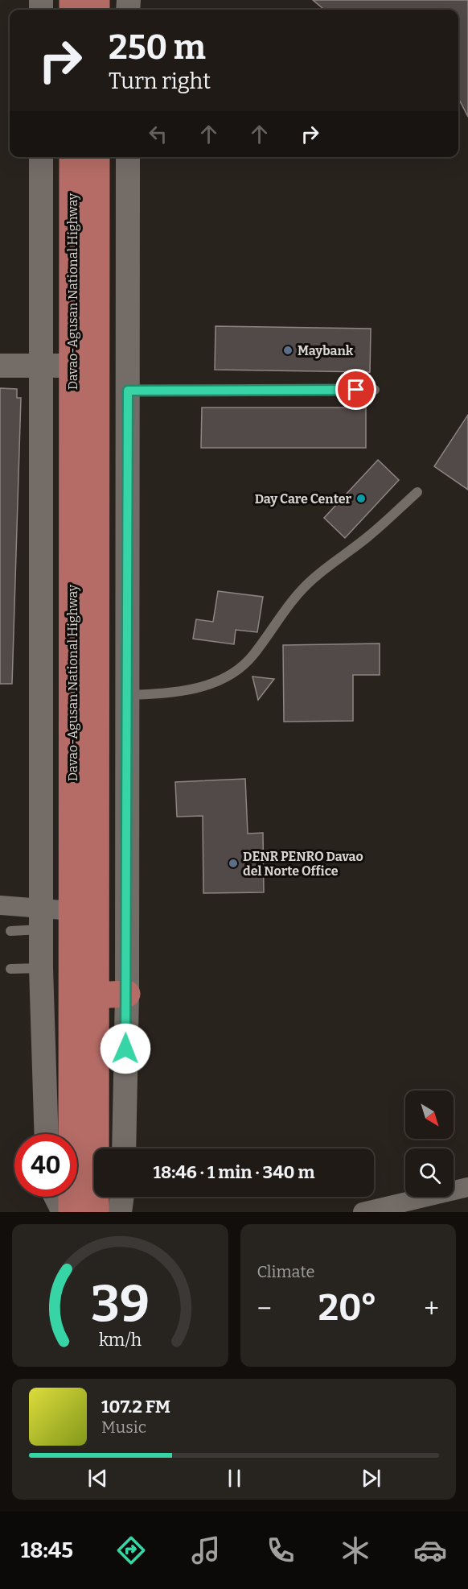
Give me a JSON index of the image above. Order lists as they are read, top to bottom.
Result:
{
  "streets": {
    "highway": ["Davao-Agusan National Highway"]
  },
  "places": ["Maybank", "Day Care Center", "DENR PENRO Davao del Norte Office"],
  "north": "bottom right",
  "page": {
    "turn": ["250 m", "Turn right"],
    "limit": "40",
    "trip": "18:46 · 1 min · 340 m",
    "tile": "Climate",
    "heat": ["−", "20°", "+"],
    "song": ["107.2 FM", "Music"],
    "tabs": "18:45",
    "gauge": ["39", "km/h"]
  }
}
